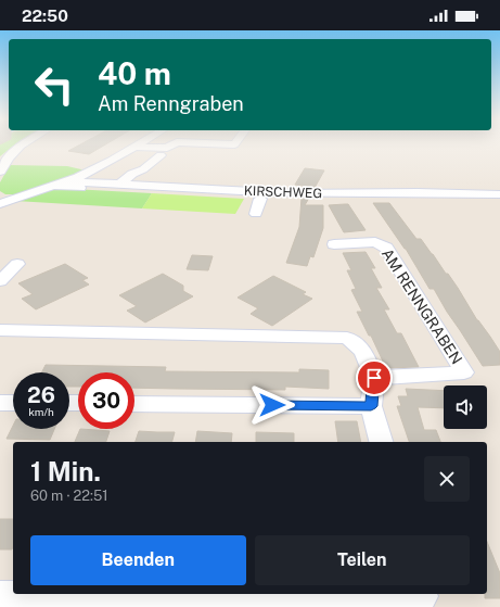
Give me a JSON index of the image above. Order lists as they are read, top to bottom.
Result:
{
  "streets": {
    "street": ["KIRSCHWEG", "AM RENNGRABEN"]
  },
  "page": {
    "status": "22:50",
    "turn": ["40 m", "Am Renngraben"],
    "speed": "26 km/h",
    "limit": "30",
    "heading": ["1 Min.", "60 m · 22:51"],
    "buttons": ["Beenden", "Teilen"]
  }
}
